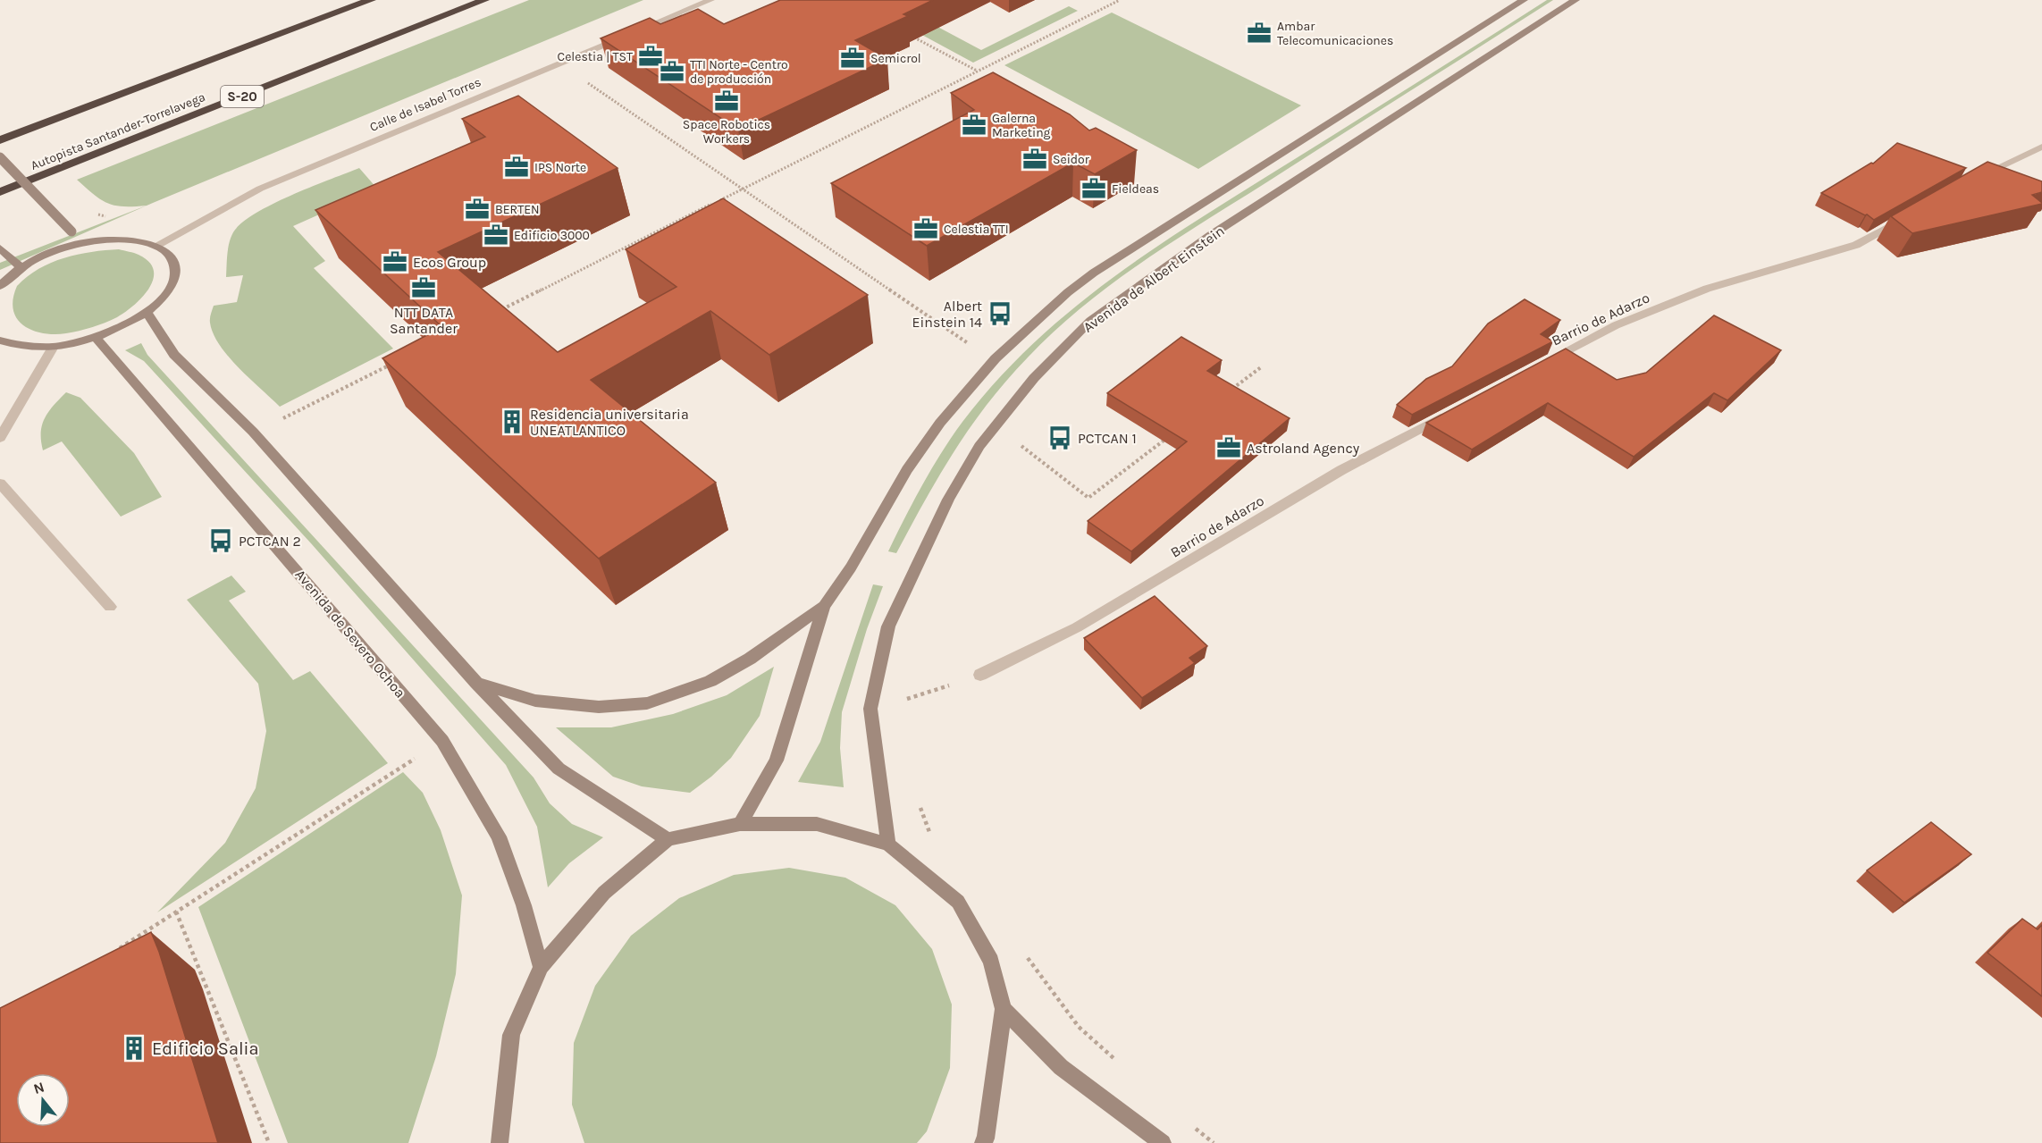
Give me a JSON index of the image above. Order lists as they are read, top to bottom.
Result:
{
  "streets": {
    "highway": ["S-20", "Autopista Santander-Torrelavega"],
    "main road": ["Avenida de Albert Einstein", "Avenida de Severo Ochoa"],
    "street": ["Calle de Isabel Torres", "Barrio de Adarzo"]
  },
  "places": {
    "office": [
      "Ambar Telecomunicaciones",
      "Celestia | TST",
      "Semicrol",
      "TTI Norte - Centro de producción",
      "Space Robotics Workers",
      "Galerna Marketing",
      "Seidor",
      "IPS Norte",
      "Fieldeas",
      "BERTEN",
      "Celestia TTI",
      "Edificio 3000",
      "Ecos Group",
      "NTT DATA Santander",
      "Astroland Agency"
    ],
    "bus stop": ["Albert Einstein 14", "PCTCAN 1", "PCTCAN 2"],
    "building": ["Residencia universitaria UNEATLANTICO", "Edificio Salia"]
  },
  "north": "top"
}
